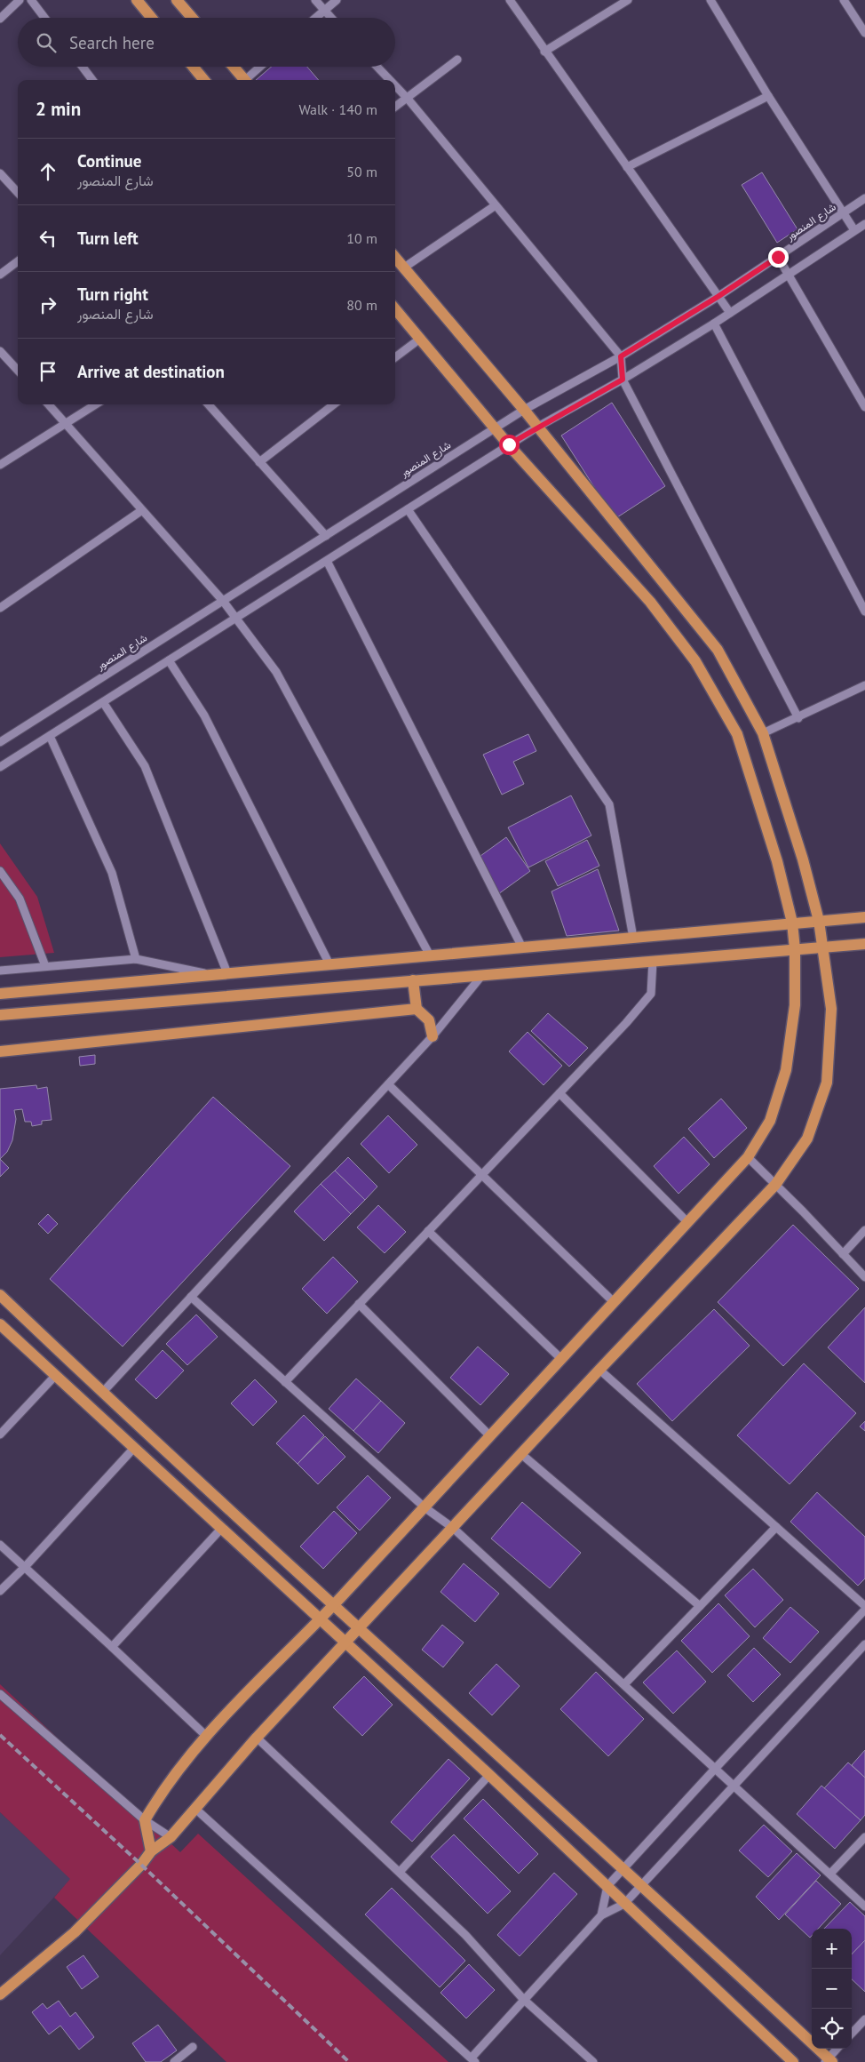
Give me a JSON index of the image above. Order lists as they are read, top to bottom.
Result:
{
  "streets": {
    "street": ["شارع المنصور"]
  },
  "page": {
    "search": "Search here",
    "heading": ["2 min", "Walk · 140 m"],
    "list": [
      ["Continue", "شارع المنصور", "50 m"],
      ["Turn left", "10 m"],
      ["Turn right", "شارع المنصور", "80 m"],
      "Arrive at destination"
    ],
    "map_buttons": ["+", "−"]
  }
}
